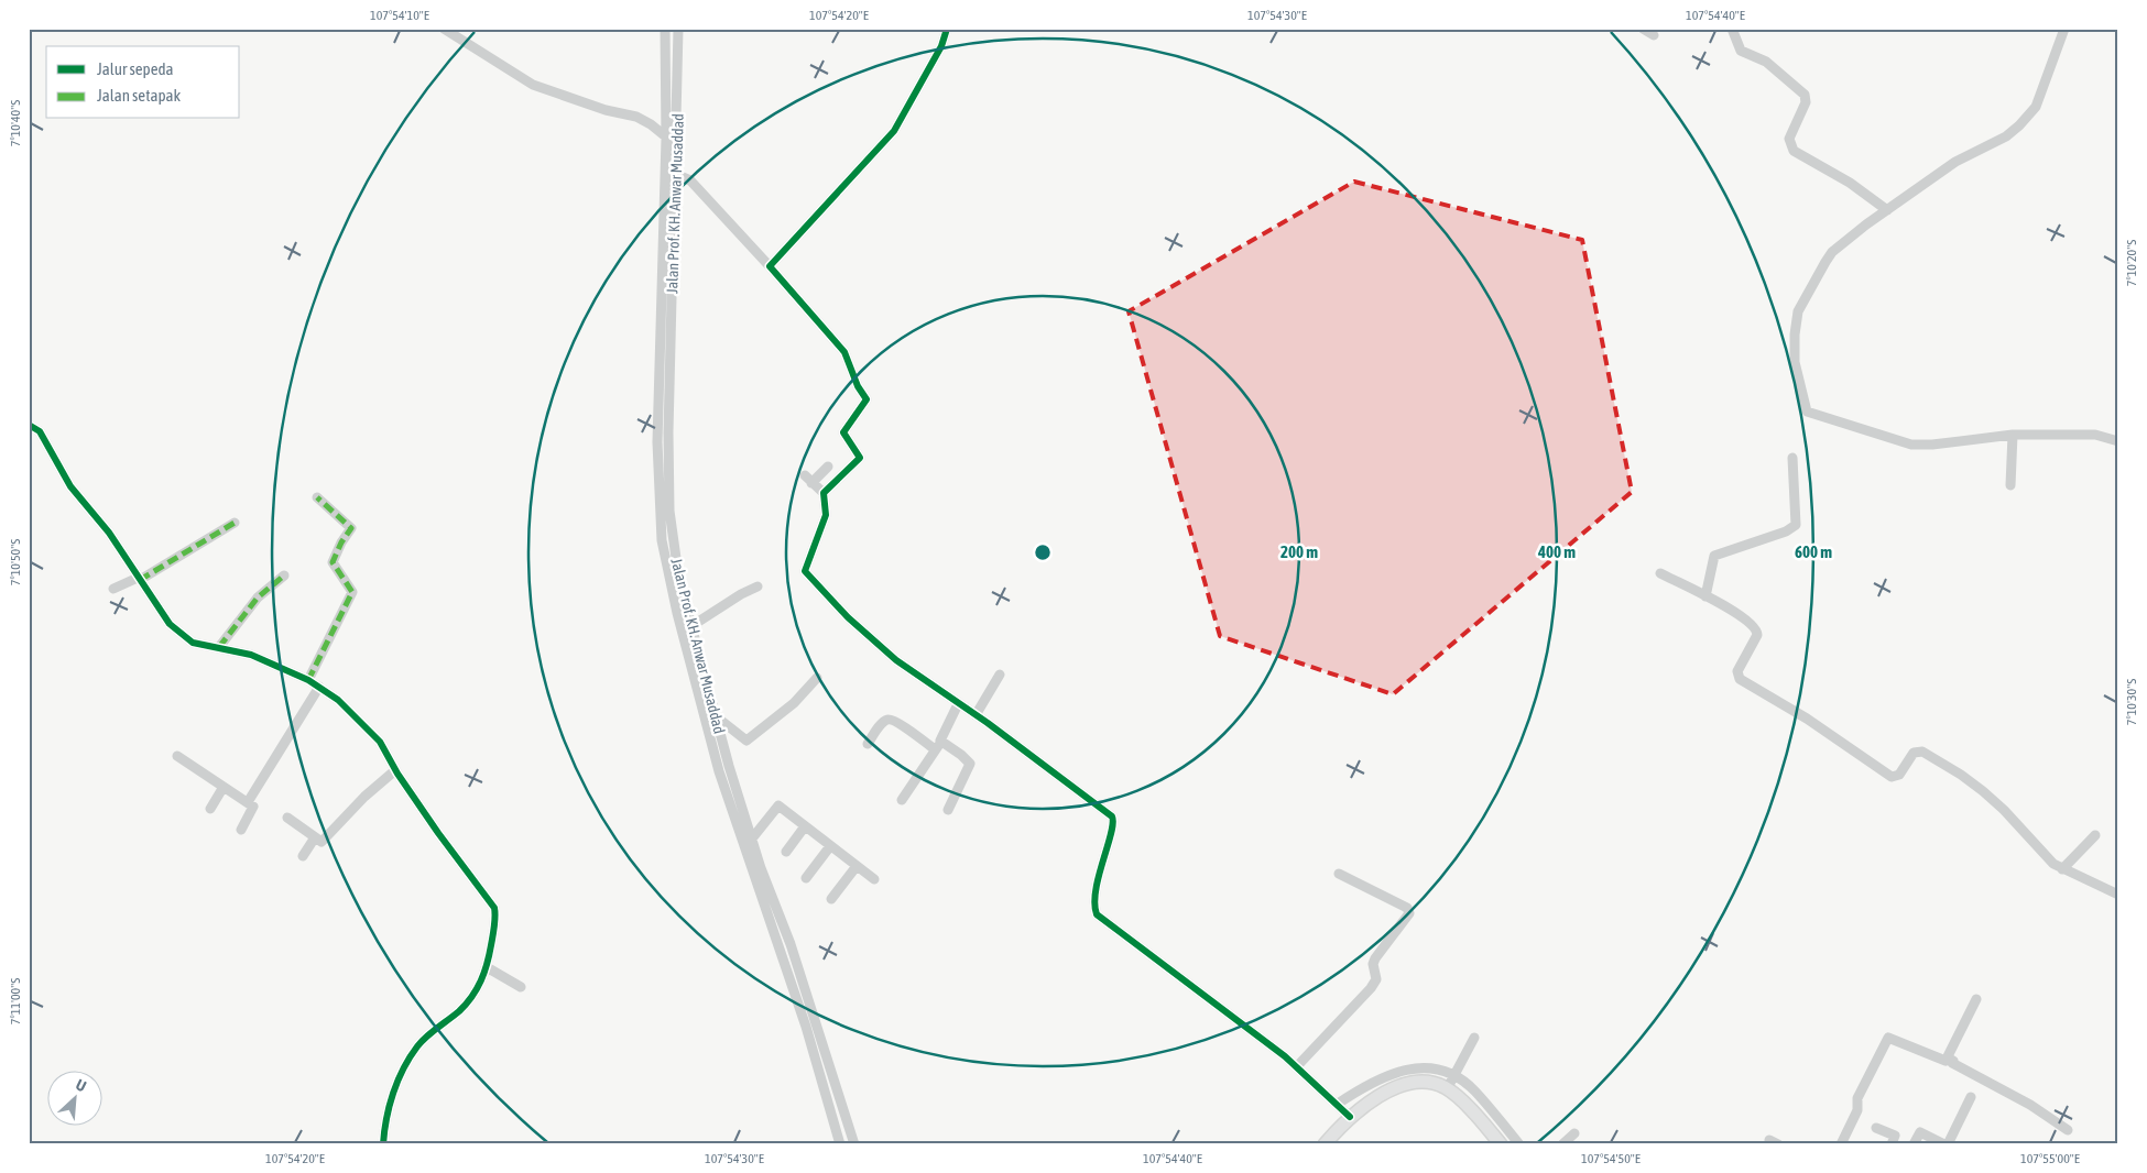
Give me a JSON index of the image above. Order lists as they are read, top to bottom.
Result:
{
  "streets": {
    "street": ["Jalan Prof. KH. Anwar Musaddad"]
  },
  "legend": ["Jalur sepeda", "Jalan setapak"],
  "north": "top right",
  "coordinates": [
    "107°54'10\"E",
    "107°54'20\"E",
    "107°54'30\"E",
    "107°54'40\"E",
    "7°10'40\"S",
    "7°10'20\"S",
    "7°10'50\"S",
    "7°10'30\"S",
    "7°11'00\"S",
    "107°54'50\"E",
    "107°55'00\"E"
  ],
  "rings": ["200 m", "400 m", "600 m"]
}
